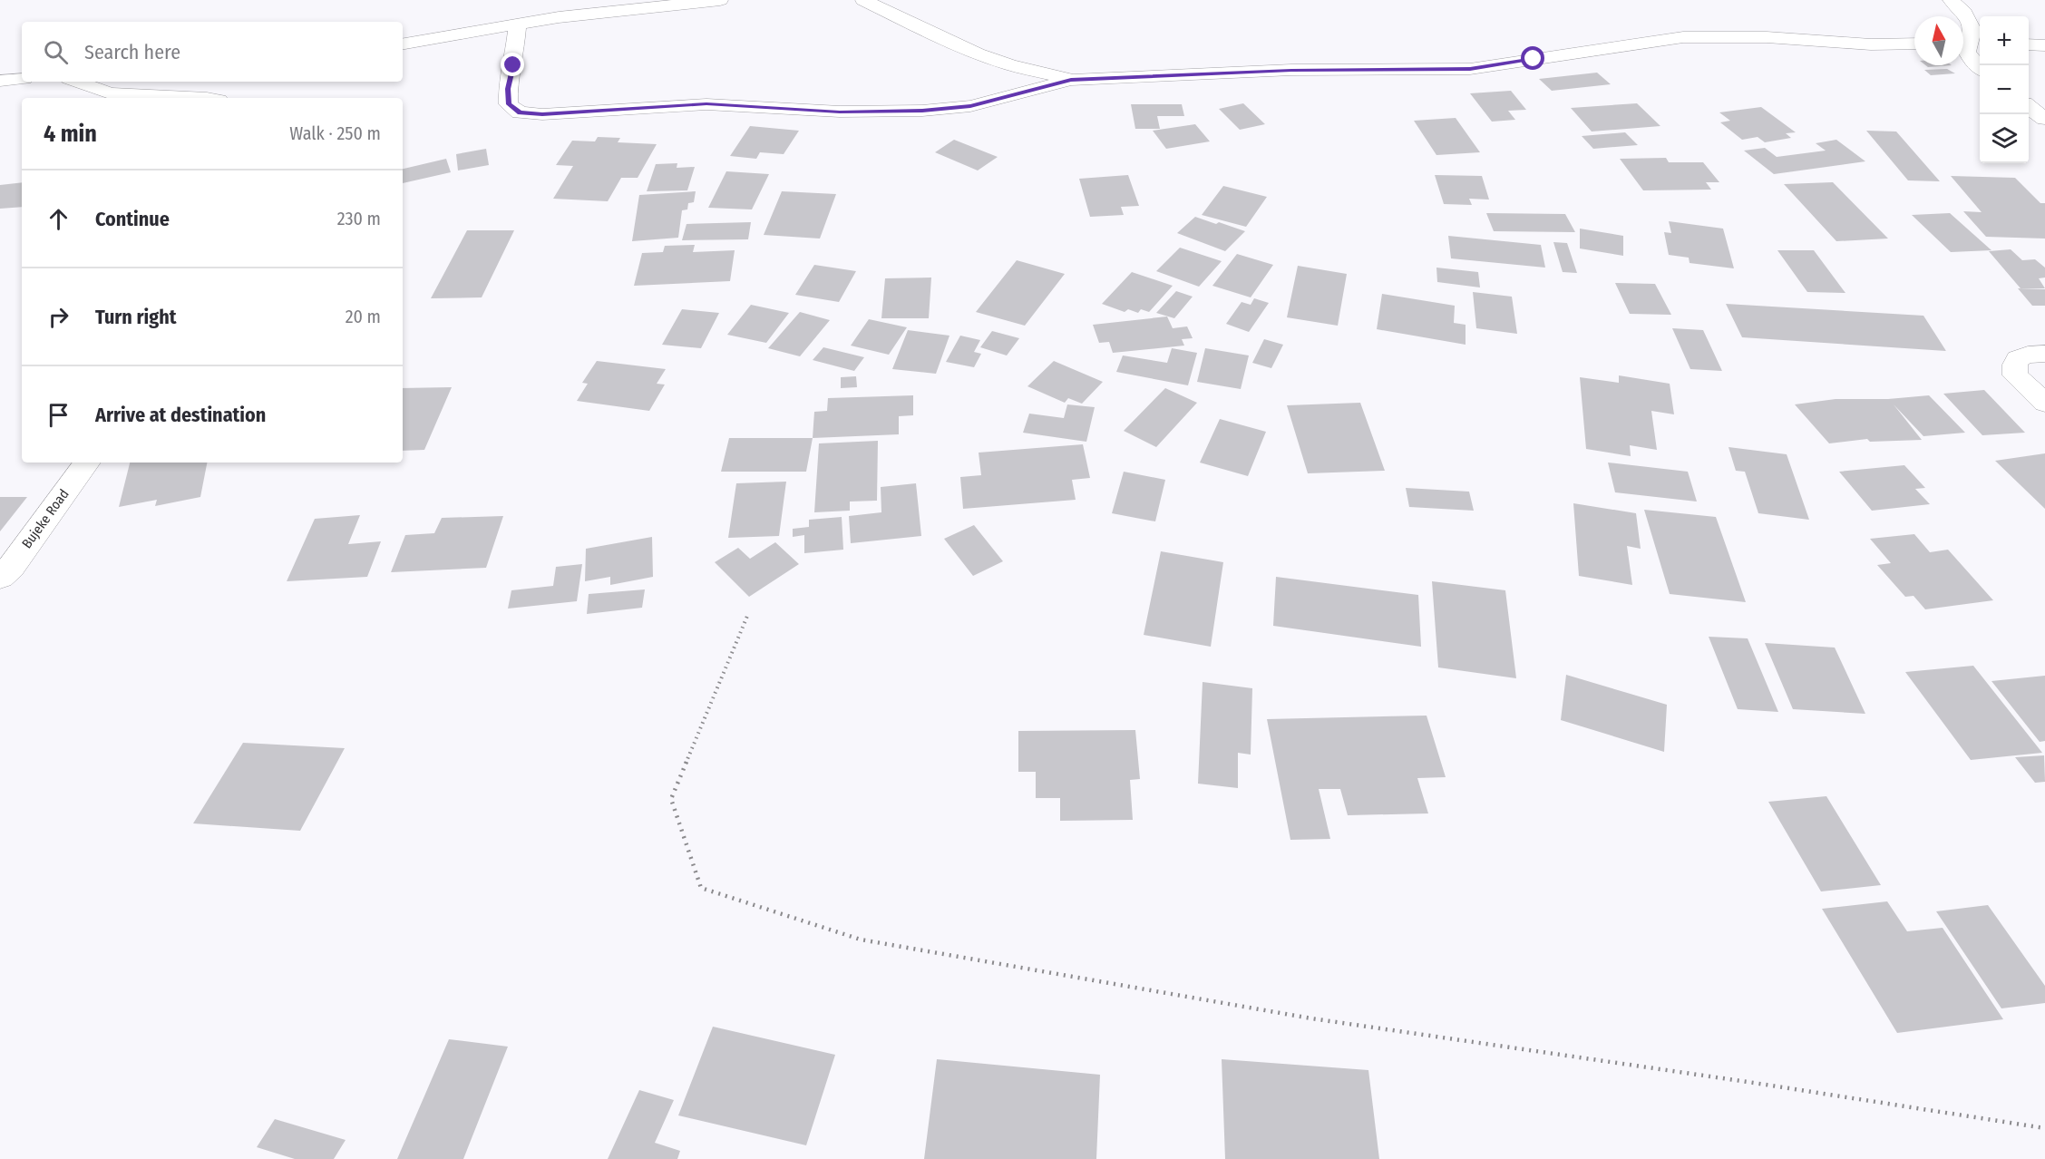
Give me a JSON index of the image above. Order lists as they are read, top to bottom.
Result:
{
  "streets": {
    "street": ["Bujeke Road"]
  },
  "north": "top",
  "page": {
    "map_buttons": ["+", "−"],
    "search": "Search here",
    "heading": ["4 min", "Walk · 250 m"],
    "list": [
      ["Continue", "230 m"],
      ["Turn right", "20 m"],
      "Arrive at destination"
    ]
  }
}
